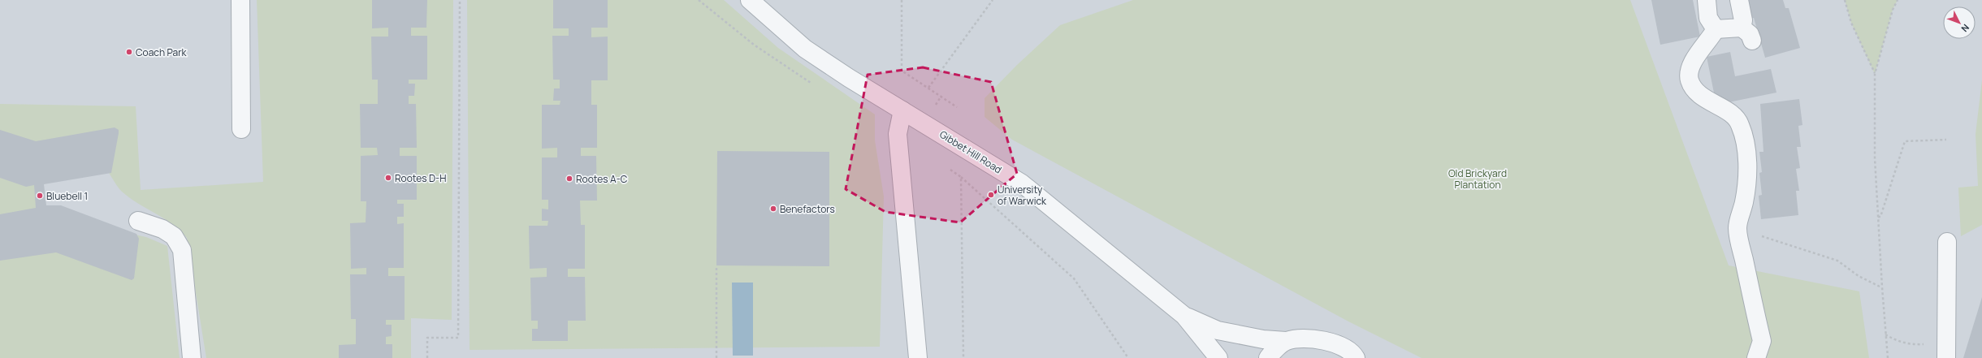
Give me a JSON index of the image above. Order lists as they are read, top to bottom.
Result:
{
  "streets": {
    "street": ["Gibbet Hill Road"]
  },
  "parks": ["Old Brickyard Plantation"],
  "places": [
    "Coach Park",
    "Rootes D-H",
    "Rootes A-C",
    "University of Warwick",
    "Bluebell 1",
    "Benefactors"
  ],
  "north": "bottom right"
}
